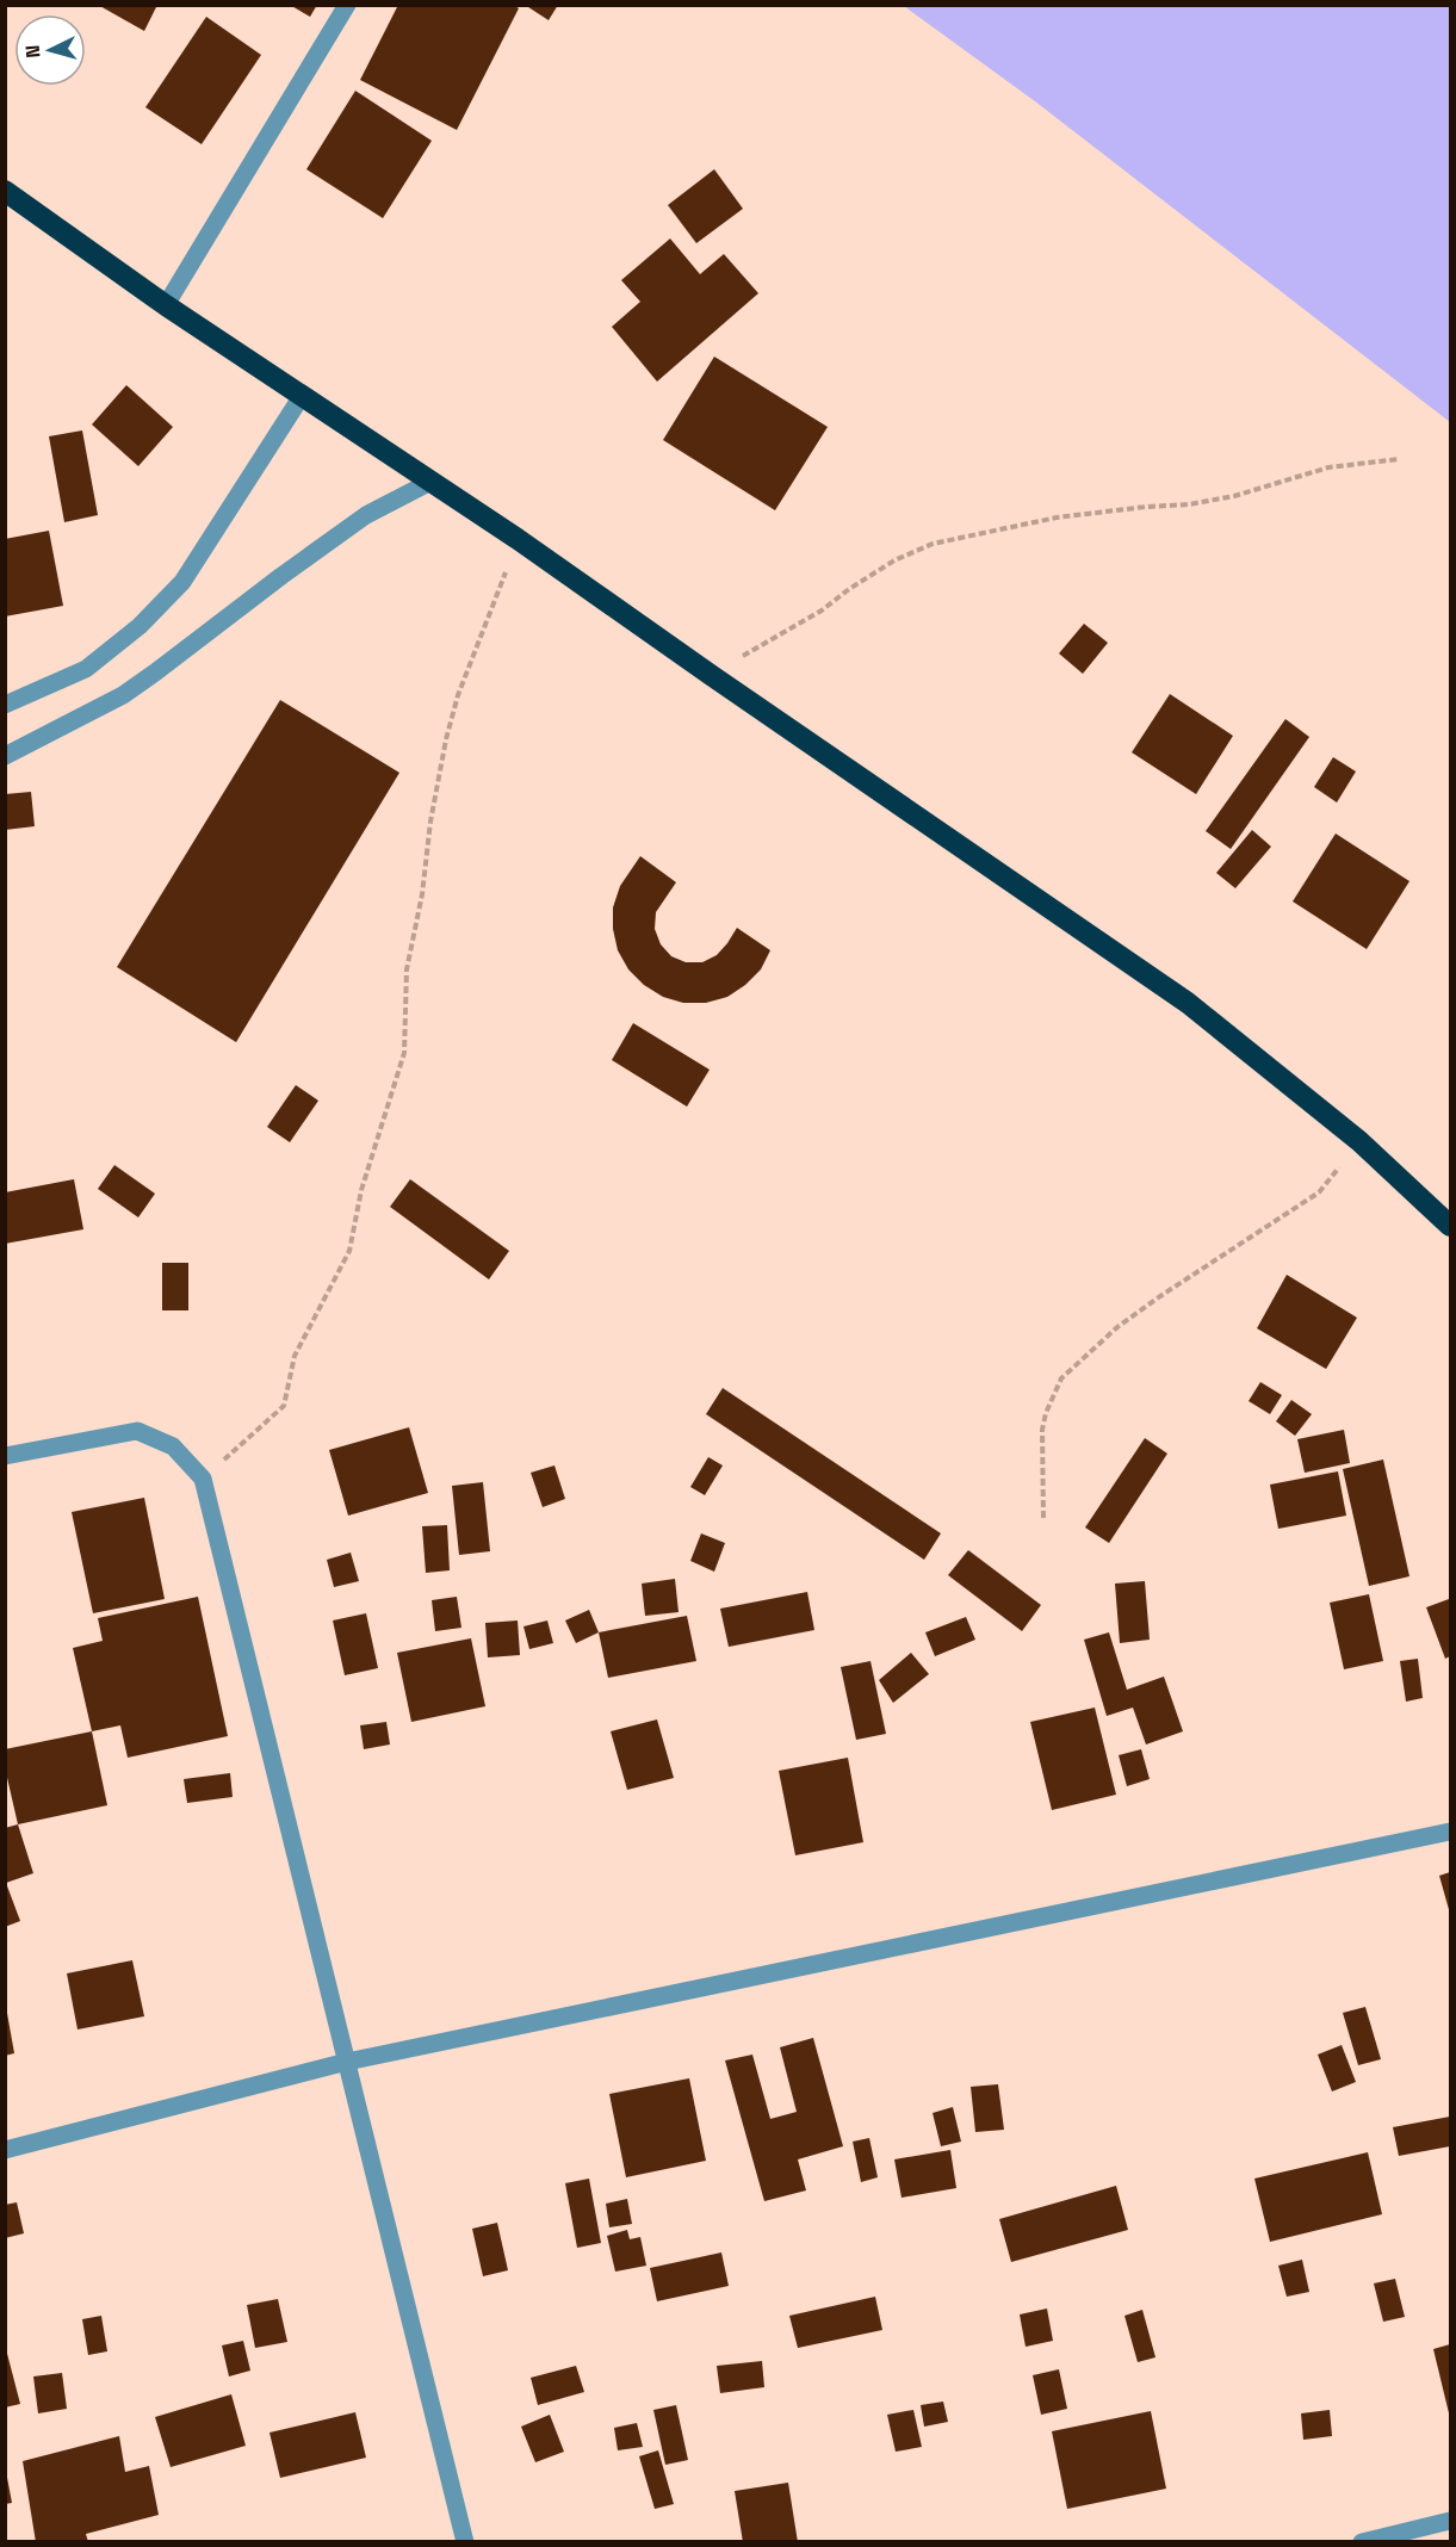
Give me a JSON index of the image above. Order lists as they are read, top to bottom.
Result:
{
  "north": "left"
}
